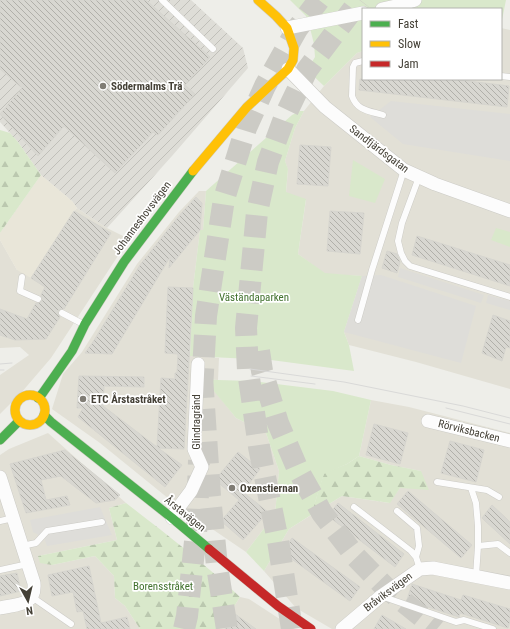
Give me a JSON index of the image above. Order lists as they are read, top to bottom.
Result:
{
  "streets": {
    "main road": ["Johanneshovsvägen", "Årstavägen"],
    "street": [
      "Sandfjärdsgatan",
      "Glindragränd",
      "Rörviksbacken",
      "Bråviksvägen"
    ]
  },
  "crossings": [
    ["Sandfjärdsgatan", "Johanneshovsvägen"],
    ["Johanneshovsvägen", "Årstavägen"],
    ["Glindragränd", "Årstavägen"]
  ],
  "parks": ["Väständaparken", "Borensstråket"],
  "places": ["Södermalms Trä", "ETC Årstastråket", "Oxenstiernan"],
  "legend": ["Fast", "Slow", "Jam"],
  "north": "bottom"
}
